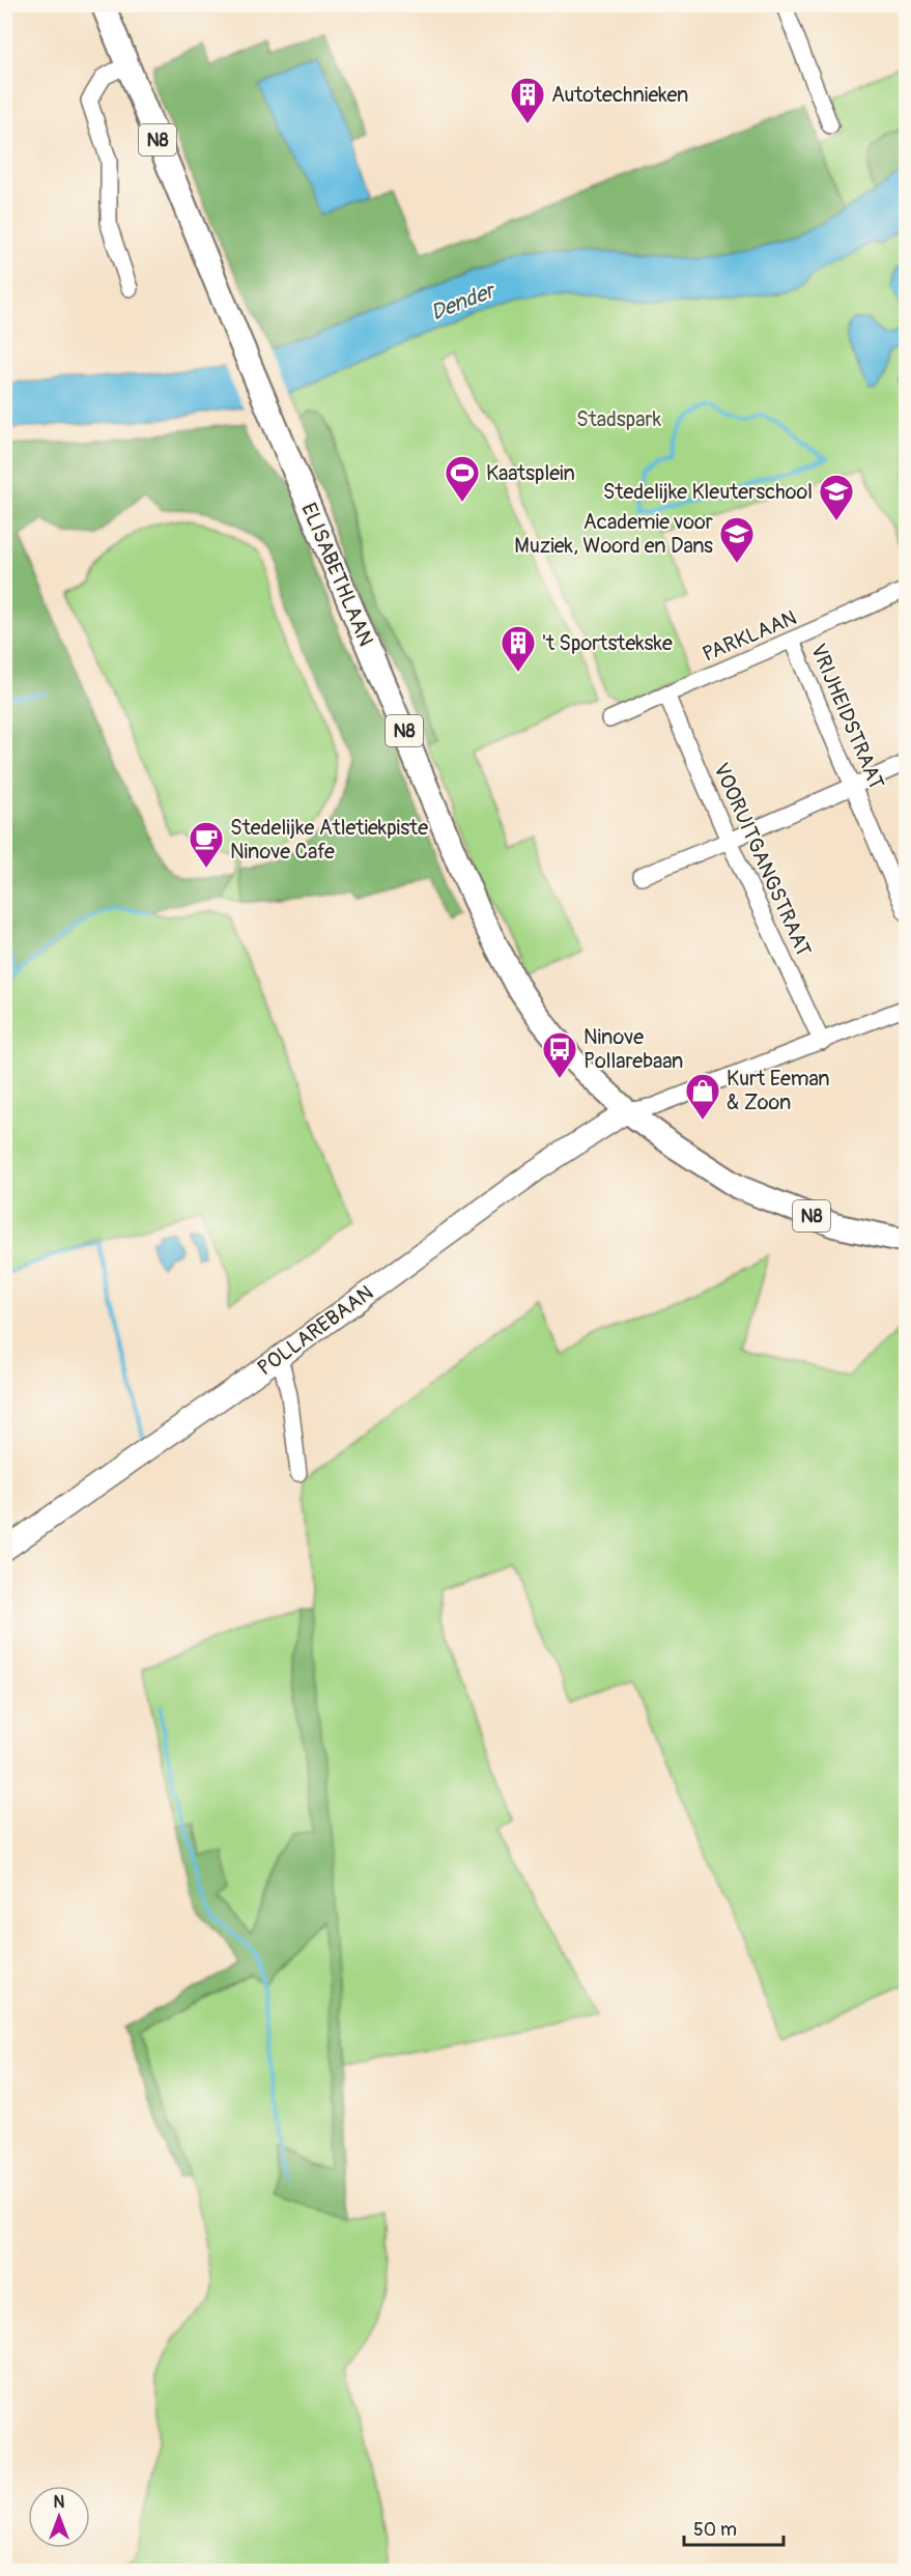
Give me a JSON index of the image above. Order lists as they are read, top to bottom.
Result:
{
  "streets": {
    "main road": ["N8", "ELISABETHLAAN"],
    "street": [
      "PARKLAAN",
      "VRIJHEIDSTRAAT",
      "VOORUITGANGSTRAAT",
      "POLLAREBAAN"
    ]
  },
  "crossings": [
    ["N8", "ELISABETHLAAN"],
    ["N8", "POLLAREBAAN"],
    ["ELISABETHLAAN", "POLLAREBAAN"],
    ["PARKLAAN", "VRIJHEIDSTRAAT"],
    ["PARKLAAN", "VOORUITGANGSTRAAT"]
  ],
  "water": ["Dender"],
  "parks": ["Stadspark"],
  "places": {
    "building": ["Autotechnieken", "'t Sportstekske"],
    "sports": ["Kaatsplein"],
    "school or university": ["Stedelijke Kleuterschool", "Academie voor Muziek, Woord en Dans"],
    "cafe": ["Stedelijke Atletiekpiste Ninove Cafe"],
    "bus stop": ["Ninove Pollarebaan"],
    "shop": ["Kurt Eeman & Zoon"]
  },
  "scale_bar": "50 m",
  "north": "top"
}
